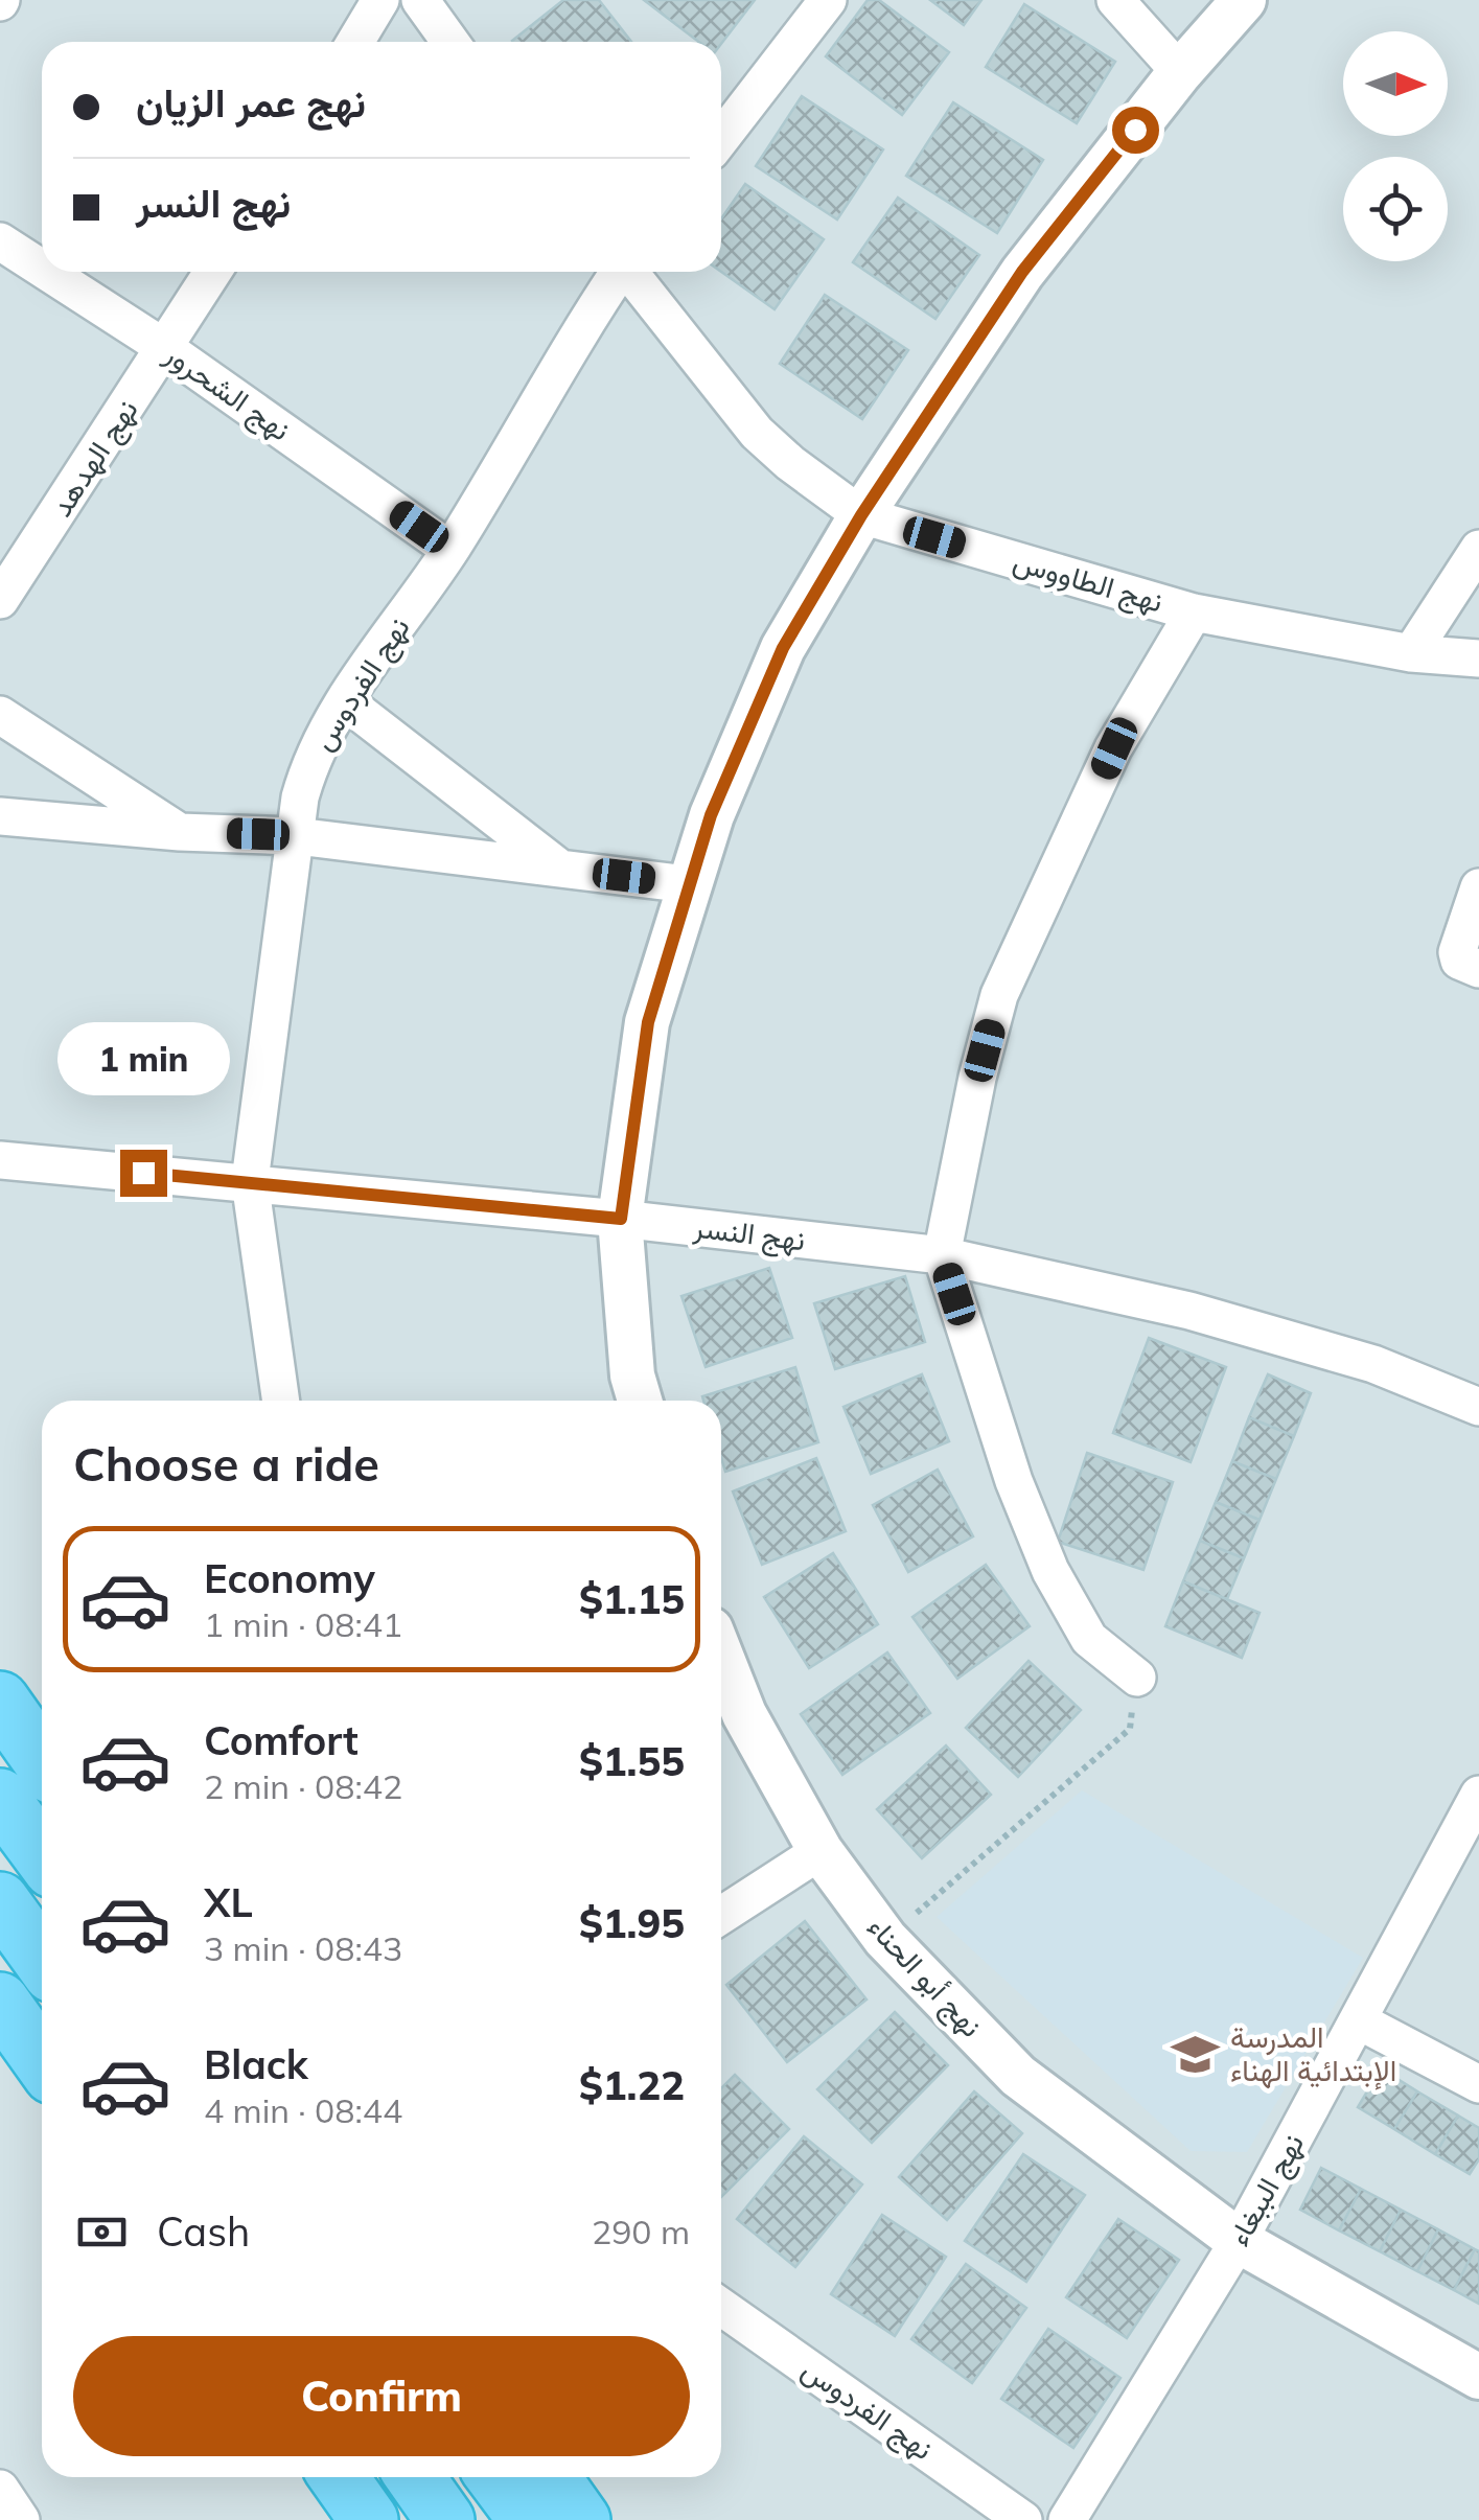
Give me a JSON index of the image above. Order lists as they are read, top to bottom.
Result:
{
  "streets": {
    "street": [
      "نهج الشحرور",
      "نهج الهدهد",
      "نهج الطاووس",
      "نهج الفردوس",
      "نهج النسر",
      "نهج أبو الحناء",
      "نهج الببغاء"
    ]
  },
  "crossings": [
    ["نهج الشحرور", "نهج الهدهد"],
    ["نهج الشحرور", "نهج الفردوس"],
    ["نهج الفردوس", "نهج النسر"],
    ["نهج أبو الحناء", "نهج الببغاء"]
  ],
  "places": {
    "school or university": ["المدرسة الإبتدائية الهناء"]
  },
  "north": "right",
  "page": {
    "banner": ["نهج عمر الزيان", "نهج النسر"],
    "bubble": "1 min",
    "heading": "Choose a ride",
    "list": [
      {
        "name": "Economy",
        "note": "1 min · 08:41",
        "value": "$1.15"
      },
      {
        "name": "Comfort",
        "note": "2 min · 08:42",
        "value": "$1.55"
      },
      {
        "name": "XL",
        "note": "3 min · 08:43",
        "value": "$1.95"
      },
      {
        "name": "Black",
        "note": "4 min · 08:44",
        "value": "$1.22"
      }
    ],
    "pay": ["Cash", "290 m"],
    "buttons": "Confirm"
  }
}
